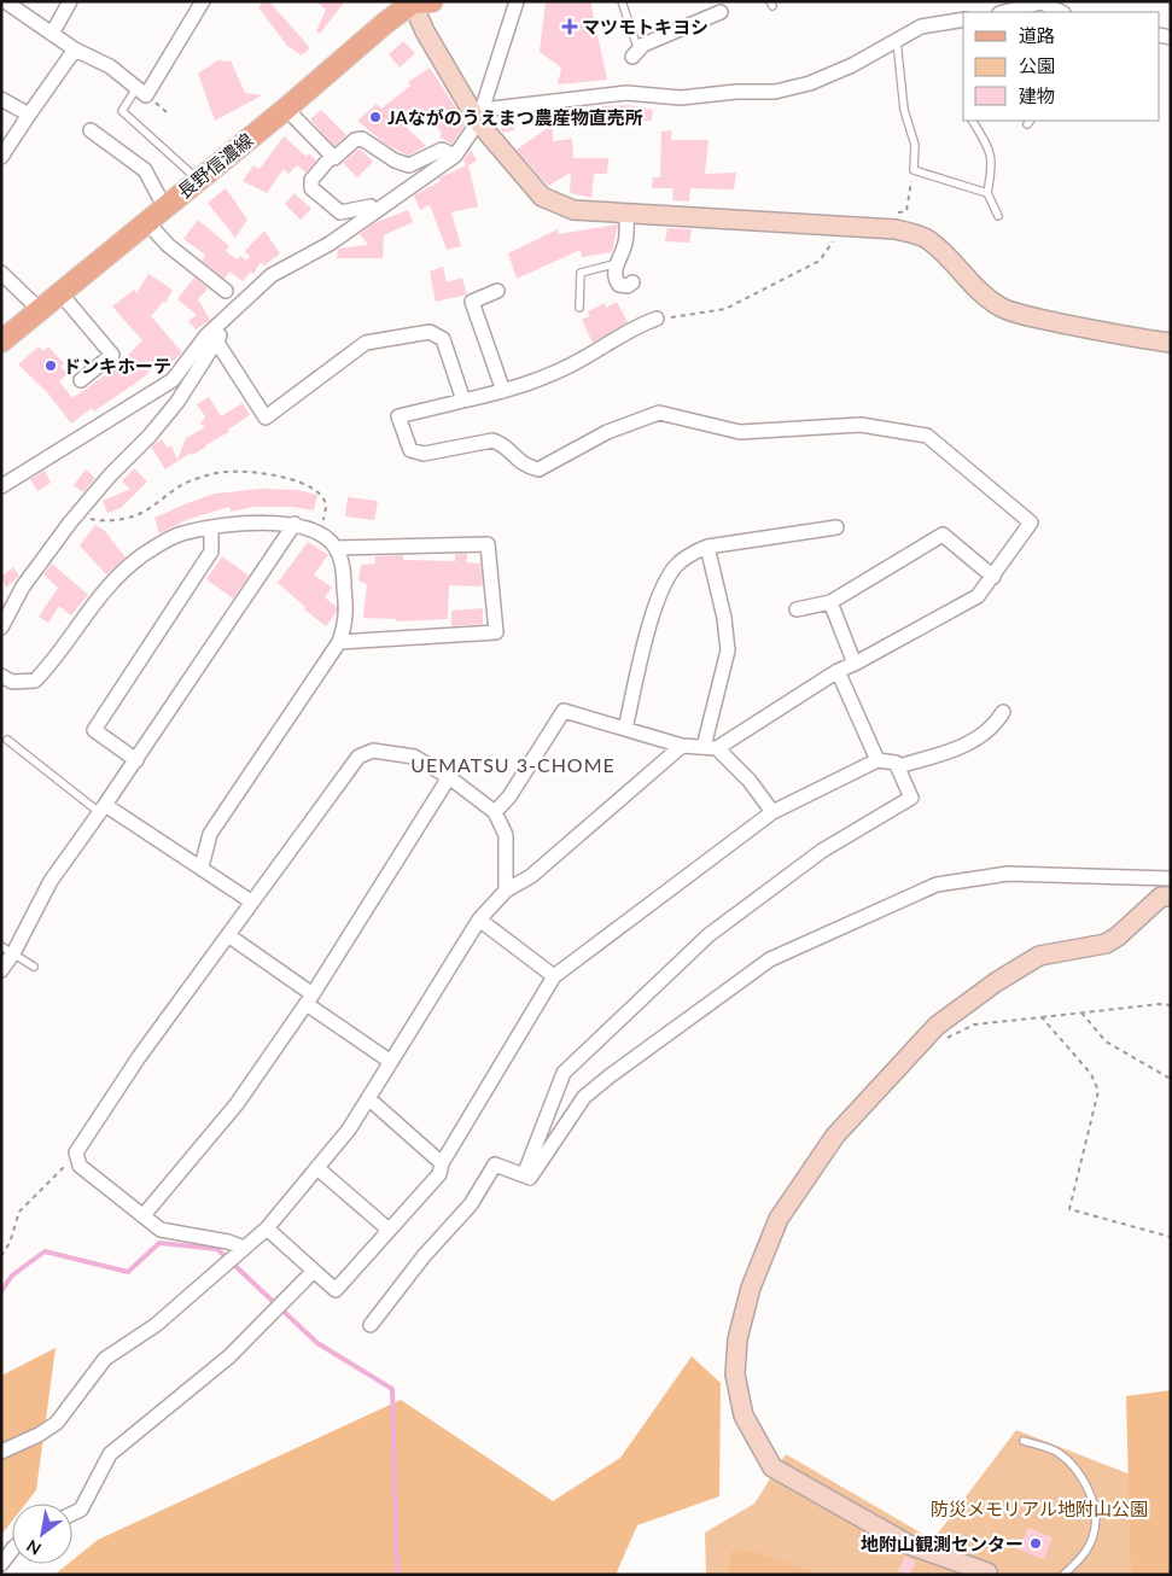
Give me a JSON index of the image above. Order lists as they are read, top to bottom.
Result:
{
  "streets": {
    "main road": ["長野信濃線"]
  },
  "districts": ["UEMATSU 3-CHOME"],
  "parks": ["防災メモリアル地附山公園"],
  "places": {
    "health": ["マツモトキヨシ"],
    "other": ["JAながのうえまつ農産物直売所", "ドンキホーテ", "地附山観測センター"]
  },
  "legend": ["道路", "公園", "建物"],
  "north": "bottom left"
}
